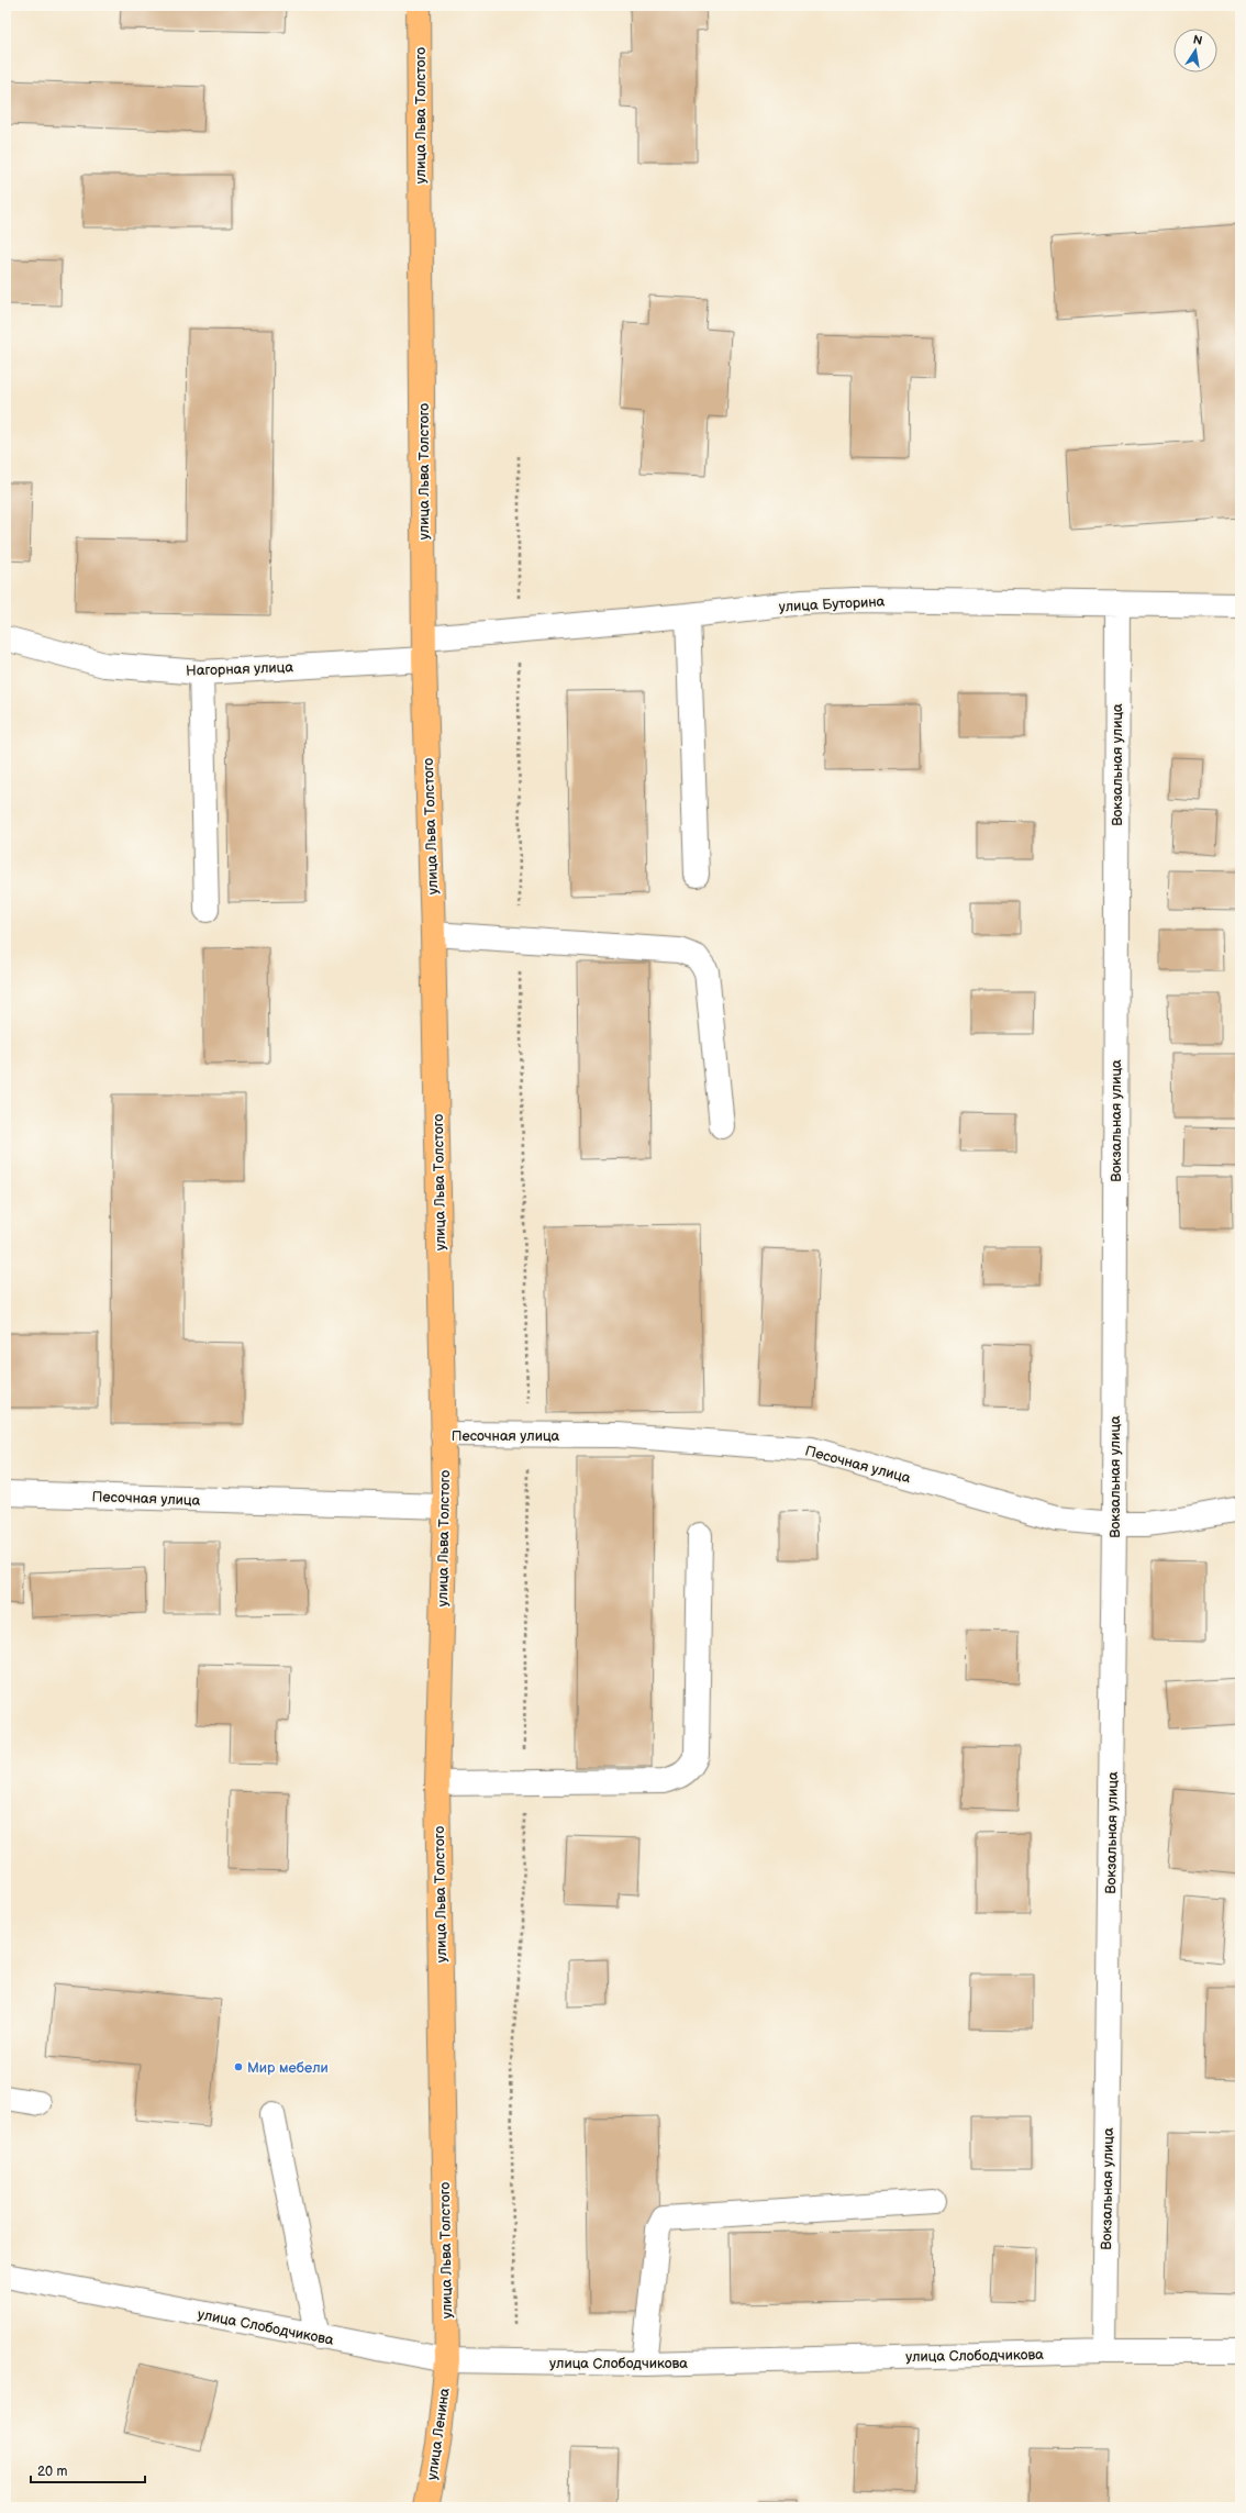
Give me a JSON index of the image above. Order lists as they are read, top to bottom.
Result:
{
  "streets": {
    "main road": ["улица Льва Толстого", "улица Ленина"],
    "street": [
      "улица Буторина",
      "Нагорная улица",
      "Вокзальная улица",
      "Песочная улица",
      "улица Слободчикова"
    ]
  },
  "crossings": [
    ["улица Льва Толстого", "улица Буторина"],
    ["улица Льва Толстого", "Нагорная улица"],
    ["улица Льва Толстого", "Песочная улица"],
    ["улица Льва Толстого", "улица Слободчикова"],
    ["улица Льва Толстого", "улица Ленина"],
    ["улица Буторина", "Нагорная улица"],
    ["улица Буторина", "Вокзальная улица"],
    ["Вокзальная улица", "Песочная улица"],
    ["Вокзальная улица", "улица Слободчикова"],
    ["улица Слободчикова", "улица Ленина"]
  ],
  "places": ["Мир мебели"],
  "scale_bar": "20 m",
  "north": "top"
}
